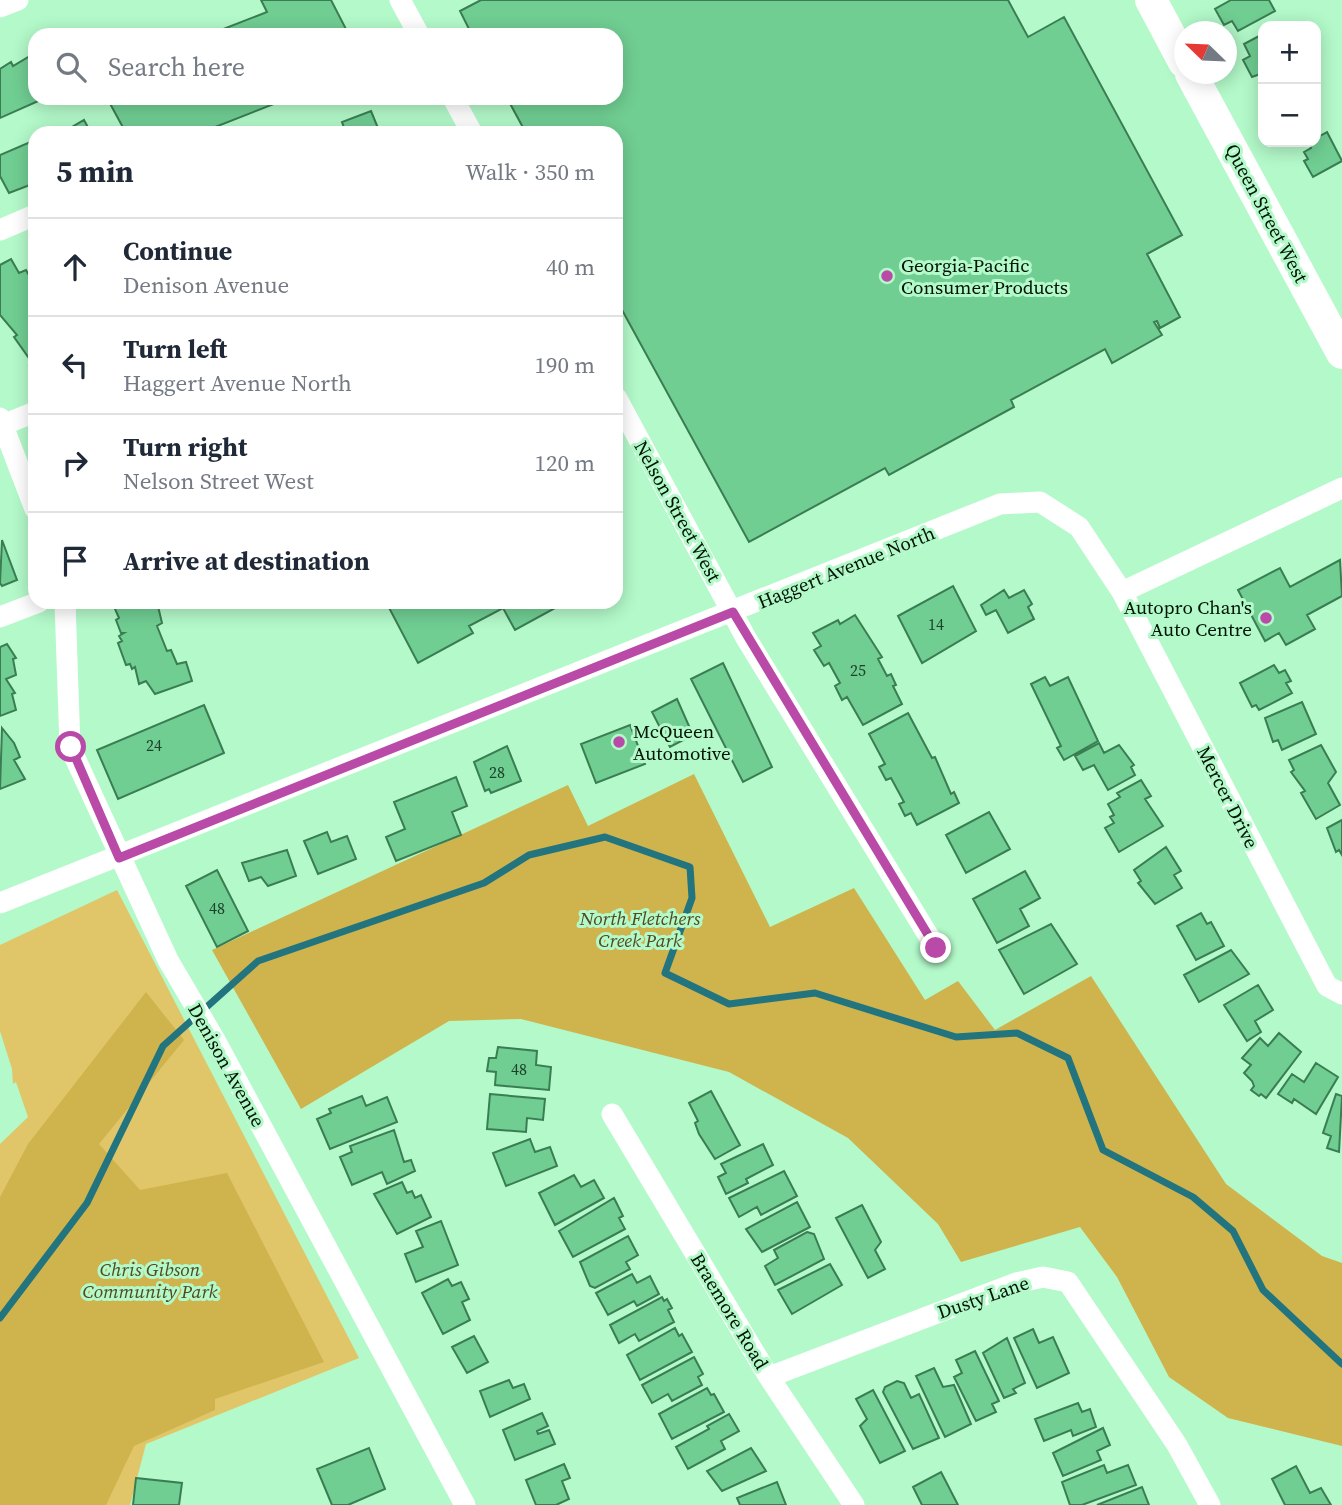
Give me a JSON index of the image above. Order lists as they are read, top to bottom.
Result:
{
  "streets": {
    "main road": ["Queen Street West"],
    "street": [
      "Nelson Street West",
      "Haggert Avenue North",
      "Mercer Drive",
      "Denison Avenue",
      "Dusty Lane",
      "Braemore Road"
    ]
  },
  "crossings": [
    ["Nelson Street West", "Haggert Avenue North"],
    ["Haggert Avenue North", "Mercer Drive"],
    ["Haggert Avenue North", "Denison Avenue"],
    ["Dusty Lane", "Braemore Road"]
  ],
  "parks": ["North Fletchers Creek Park", "Chris Gibson Community Park"],
  "places": ["Georgia-Pacific Consumer Products", "Autopro Chan's Auto Centre", "McQueen Automotive"],
  "house_numbers": [
    "14",
    "25",
    "24",
    "28",
    "48",
    "48"
  ],
  "north": "top left",
  "page": {
    "map_buttons": ["+", "−"],
    "search": "Search here",
    "heading": ["5 min", "Walk · 350 m"],
    "list": [
      ["Continue", "Denison Avenue", "40 m"],
      ["Turn left", "Haggert Avenue North", "190 m"],
      ["Turn right", "Nelson Street West", "120 m"],
      "Arrive at destination"
    ]
  }
}
